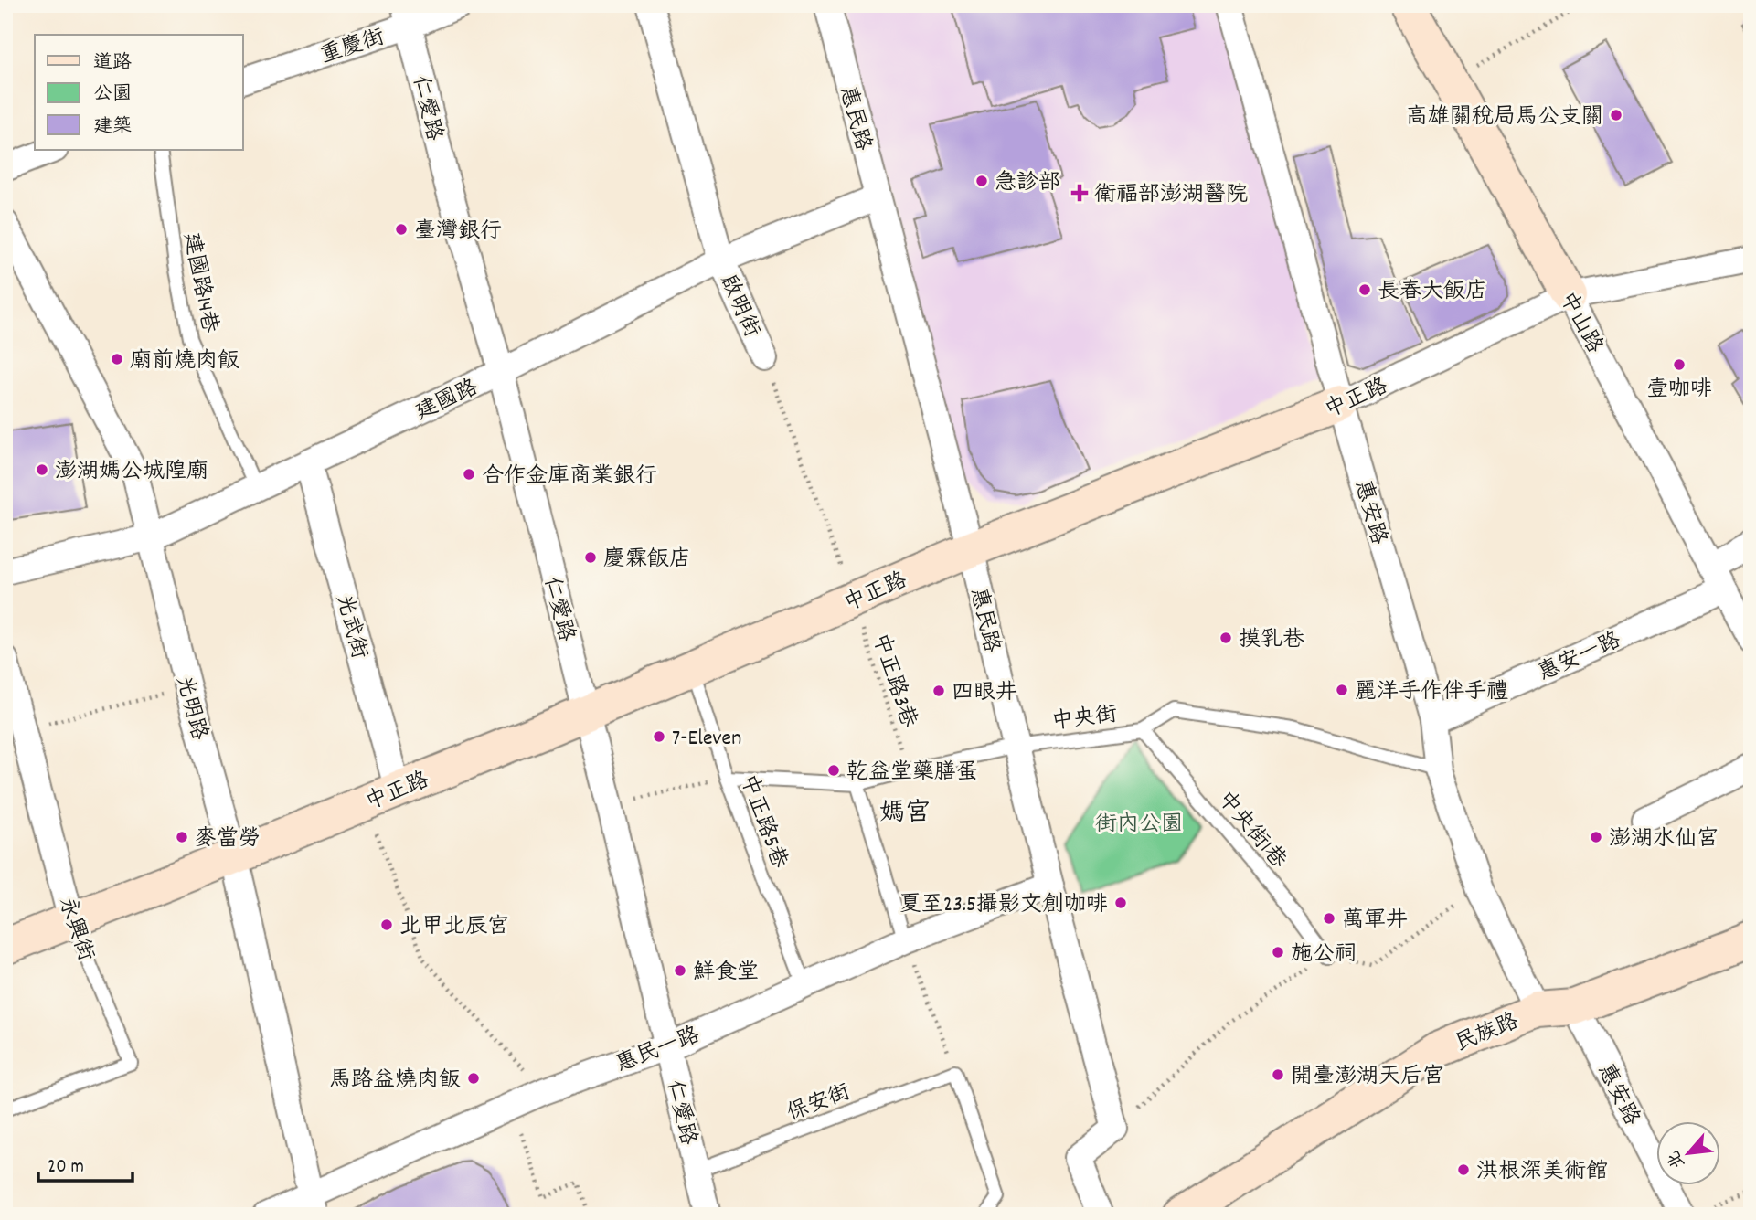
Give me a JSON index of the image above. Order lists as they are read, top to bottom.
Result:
{
  "streets": {
    "main road": ["中山路", "中正路", "民族路"],
    "street": [
      "重慶街",
      "仁愛路",
      "惠民路",
      "啟明街",
      "建國路",
      "惠安路",
      "光武街",
      "惠安一路",
      "光明路",
      "永興街",
      "惠民一路"
    ],
    "lane": [
      "建國路14巷",
      "中央街",
      "中正路5巷",
      "中央街1巷",
      "保安街"
    ],
    "path": ["中正路3巷"]
  },
  "crossings": [
    ["重慶街", "仁愛路"],
    ["仁愛路", "中正路"],
    ["仁愛路", "建國路"],
    ["仁愛路", "惠民一路"],
    ["仁愛路", "保安街"],
    ["惠民路", "中正路"],
    ["惠民路", "建國路"],
    ["惠民路", "中央街"],
    ["惠民路", "惠民一路"],
    ["建國路14巷", "建國路"],
    ["啟明街", "中正路"],
    ["啟明街", "建國路"],
    ["啟明街", "中正路3巷"],
    ["中山路", "中正路"],
    ["中山路", "惠安一路"],
    ["中正路", "惠安路"],
    ["中正路", "光武街"],
    ["中正路", "中正路3巷"],
    ["中正路", "光明路"],
    ["中正路", "中正路5巷"],
    ["中正路", "永興街"],
    ["建國路", "光武街"],
    ["建國路", "光明路"],
    ["惠安路", "惠安一路"],
    ["惠安路", "中央街"],
    ["惠安路", "民族路"],
    ["中正路3巷", "中央街"],
    ["光明路", "惠民一路"],
    ["中央街", "中正路5巷"],
    ["中央街", "中央街1巷"],
    ["中正路5巷", "惠民一路"]
  ],
  "districts": ["媽宮"],
  "parks": ["街內公園"],
  "places": {
    "other": [
      "高雄關稅局馬公支關",
      "急診部",
      "臺灣銀行",
      "長春大飯店",
      "廟前燒肉飯",
      "壹咖啡",
      "澎湖媽公城隍廟",
      "合作金庫商業銀行",
      "慶霖飯店",
      "摸乳巷",
      "麗洋手作伴手禮",
      "四眼井",
      "7-Eleven",
      "乾益堂藥膳蛋",
      "麥當勞",
      "澎湖水仙宮",
      "夏至23.5攝影文創咖啡",
      "萬軍井",
      "北甲北辰宮",
      "施公祠",
      "鮮食堂",
      "開臺澎湖天后宮",
      "馬路益燒肉飯",
      "洪根深美術館"
    ],
    "health": ["衛福部澎湖醫院"]
  },
  "legend": ["道路", "公園", "建築"],
  "scale_bar": "20 m",
  "north": "bottom left"
}
